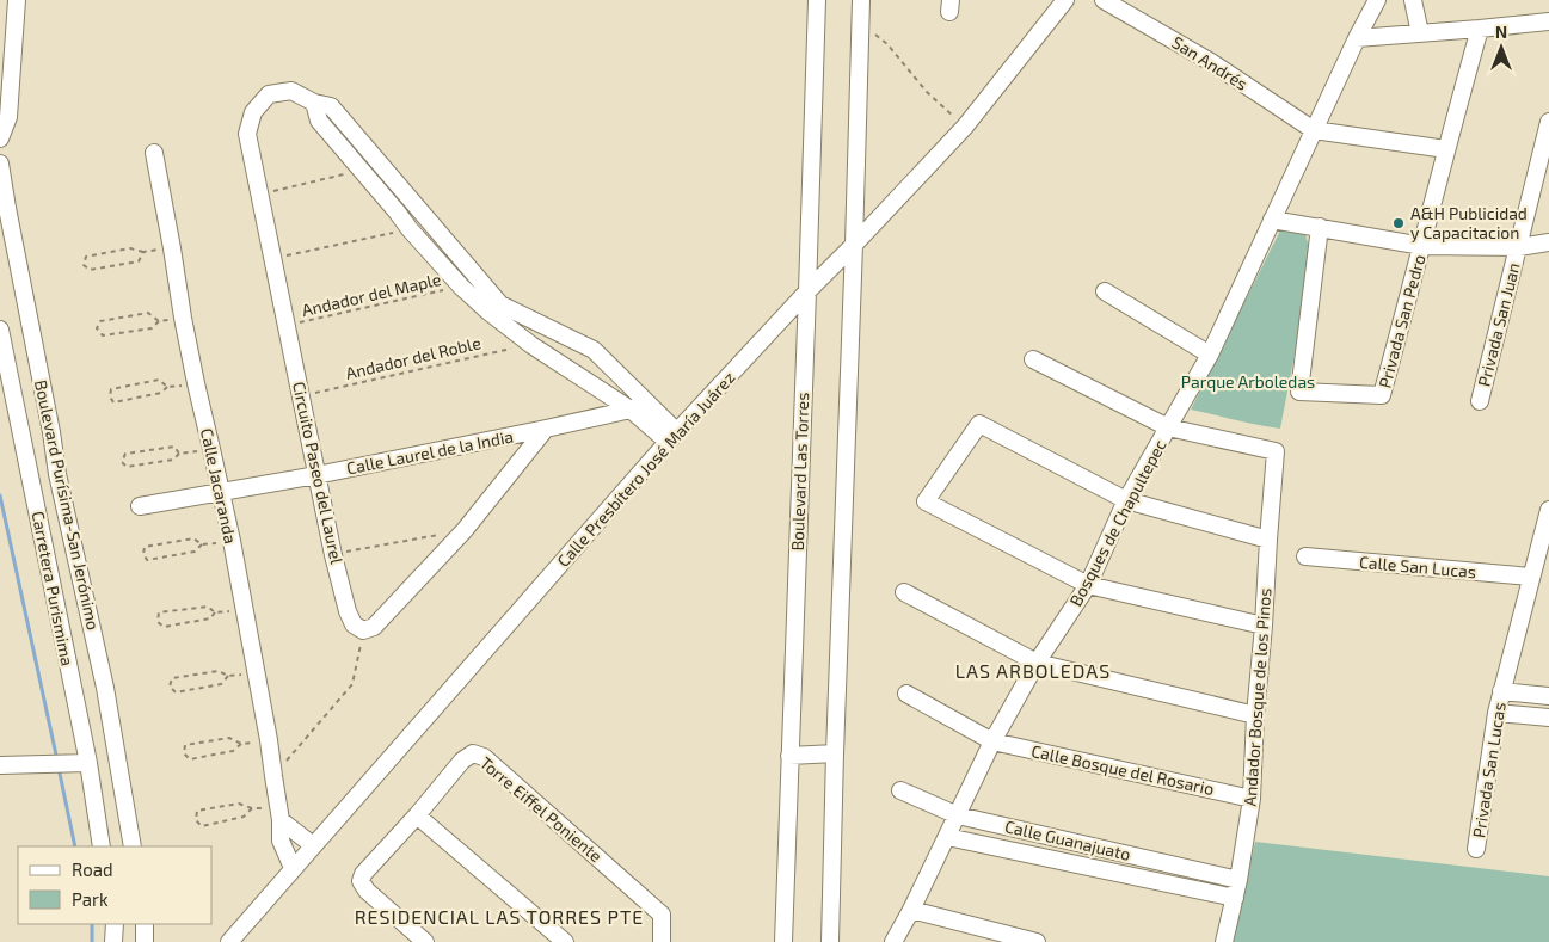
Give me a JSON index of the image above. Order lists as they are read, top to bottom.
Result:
{
  "streets": {
    "street": [
      "San Andrés",
      "Privada San Pedro",
      "Privada San Juan",
      "Calle Laurel de la India",
      "Calle Presbítero José María Juárez",
      "Boulevard Las Torres",
      "Circuito Paseo del Laurel",
      "Calle Jacaranda",
      "Boulevard Purísima-San Jerónimo",
      "Bosques de Chapultepec",
      "Calle San Lucas",
      "Carretera Purismima",
      "Andador Bosque de los Pinos",
      "Calle Bosque del Rosario",
      "Privada San Lucas",
      "Torre Eiffel Poniente",
      "Calle Guanajuato"
    ],
    "path": ["Andador del Maple", "Andador del Roble"]
  },
  "crossings": [
    ["San Andrés", "Bosques de Chapultepec"],
    ["Andador del Maple", "Circuito Paseo del Laurel"],
    ["Andador del Roble", "Circuito Paseo del Laurel"],
    ["Calle Laurel de la India", "Circuito Paseo del Laurel"],
    ["Calle Laurel de la India", "Calle Jacaranda"],
    ["Calle Presbítero José María Juárez", "Boulevard Las Torres"],
    ["Calle Presbítero José María Juárez", "Circuito Paseo del Laurel"],
    ["Calle Presbítero José María Juárez", "Calle Jacaranda"],
    ["Bosques de Chapultepec", "Andador Bosque de los Pinos"],
    ["Bosques de Chapultepec", "Calle Bosque del Rosario"],
    ["Bosques de Chapultepec", "Calle Guanajuato"],
    ["Andador Bosque de los Pinos", "Calle Bosque del Rosario"],
    ["Andador Bosque de los Pinos", "Calle Guanajuato"]
  ],
  "districts": ["LAS ARBOLEDAS", "RESIDENCIAL LAS TORRES PTE"],
  "parks": ["Parque Arboledas"],
  "places": ["A&H Publicidad y Capacitacion"],
  "legend": ["Road", "Park"],
  "north": "top"
}
